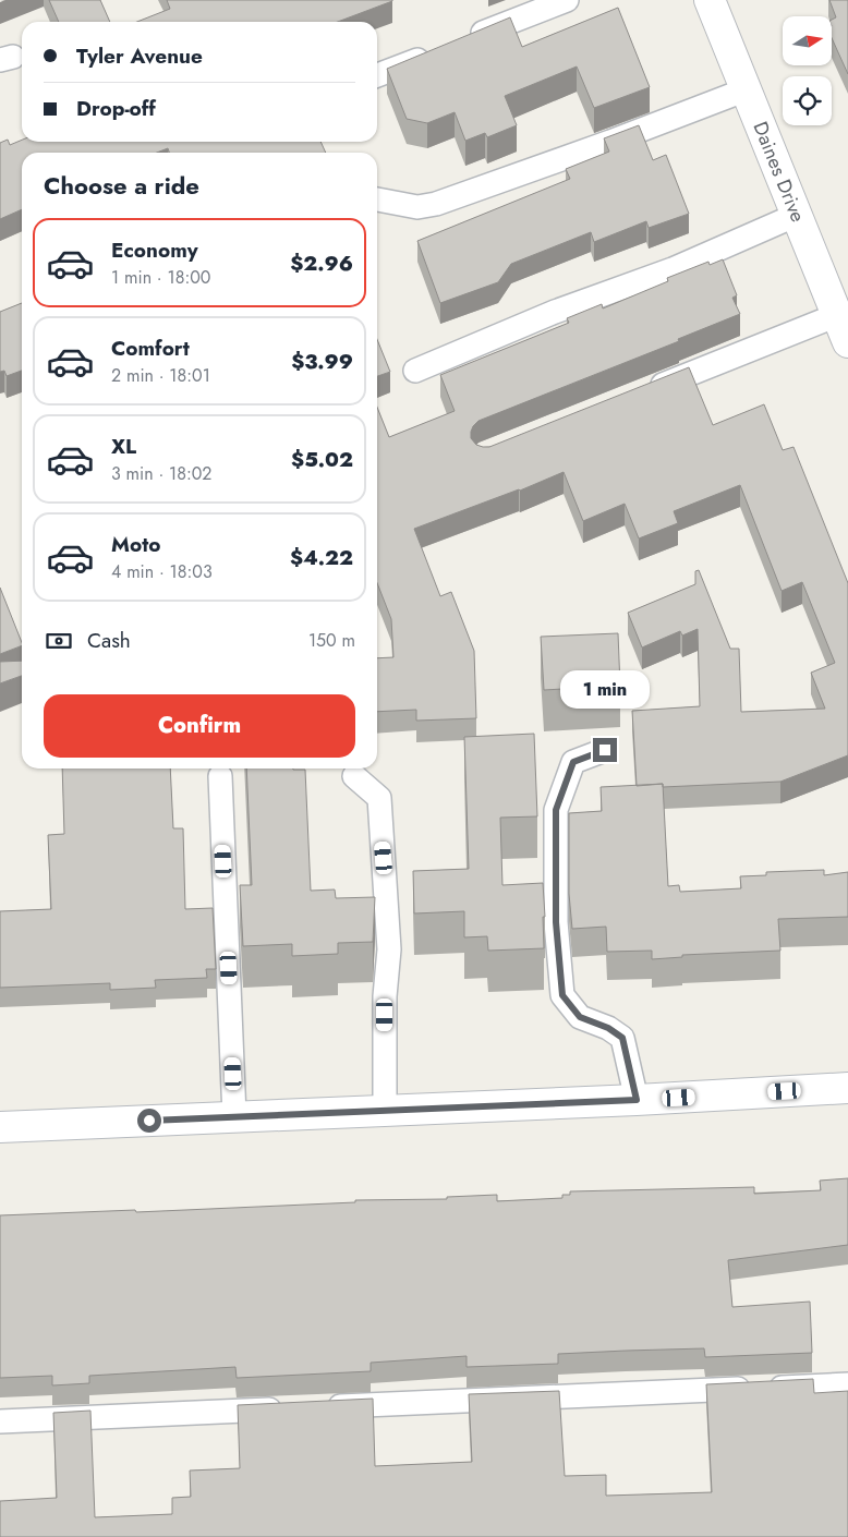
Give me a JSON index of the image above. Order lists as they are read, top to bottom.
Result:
{
  "streets": {
    "street": ["Daines Drive"]
  },
  "north": "right",
  "page": {
    "banner": ["Tyler Avenue", "Drop-off"],
    "heading": "Choose a ride",
    "list": [
      {
        "name": "Economy",
        "note": "1 min · 18:00",
        "value": "$2.96"
      },
      {
        "name": "Comfort",
        "note": "2 min · 18:01",
        "value": "$3.99"
      },
      {
        "name": "XL",
        "note": "3 min · 18:02",
        "value": "$5.02"
      },
      {
        "name": "Moto",
        "note": "4 min · 18:03",
        "value": "$4.22"
      }
    ],
    "pay": ["Cash", "150 m"],
    "bubble": "1 min",
    "buttons": "Confirm"
  }
}
